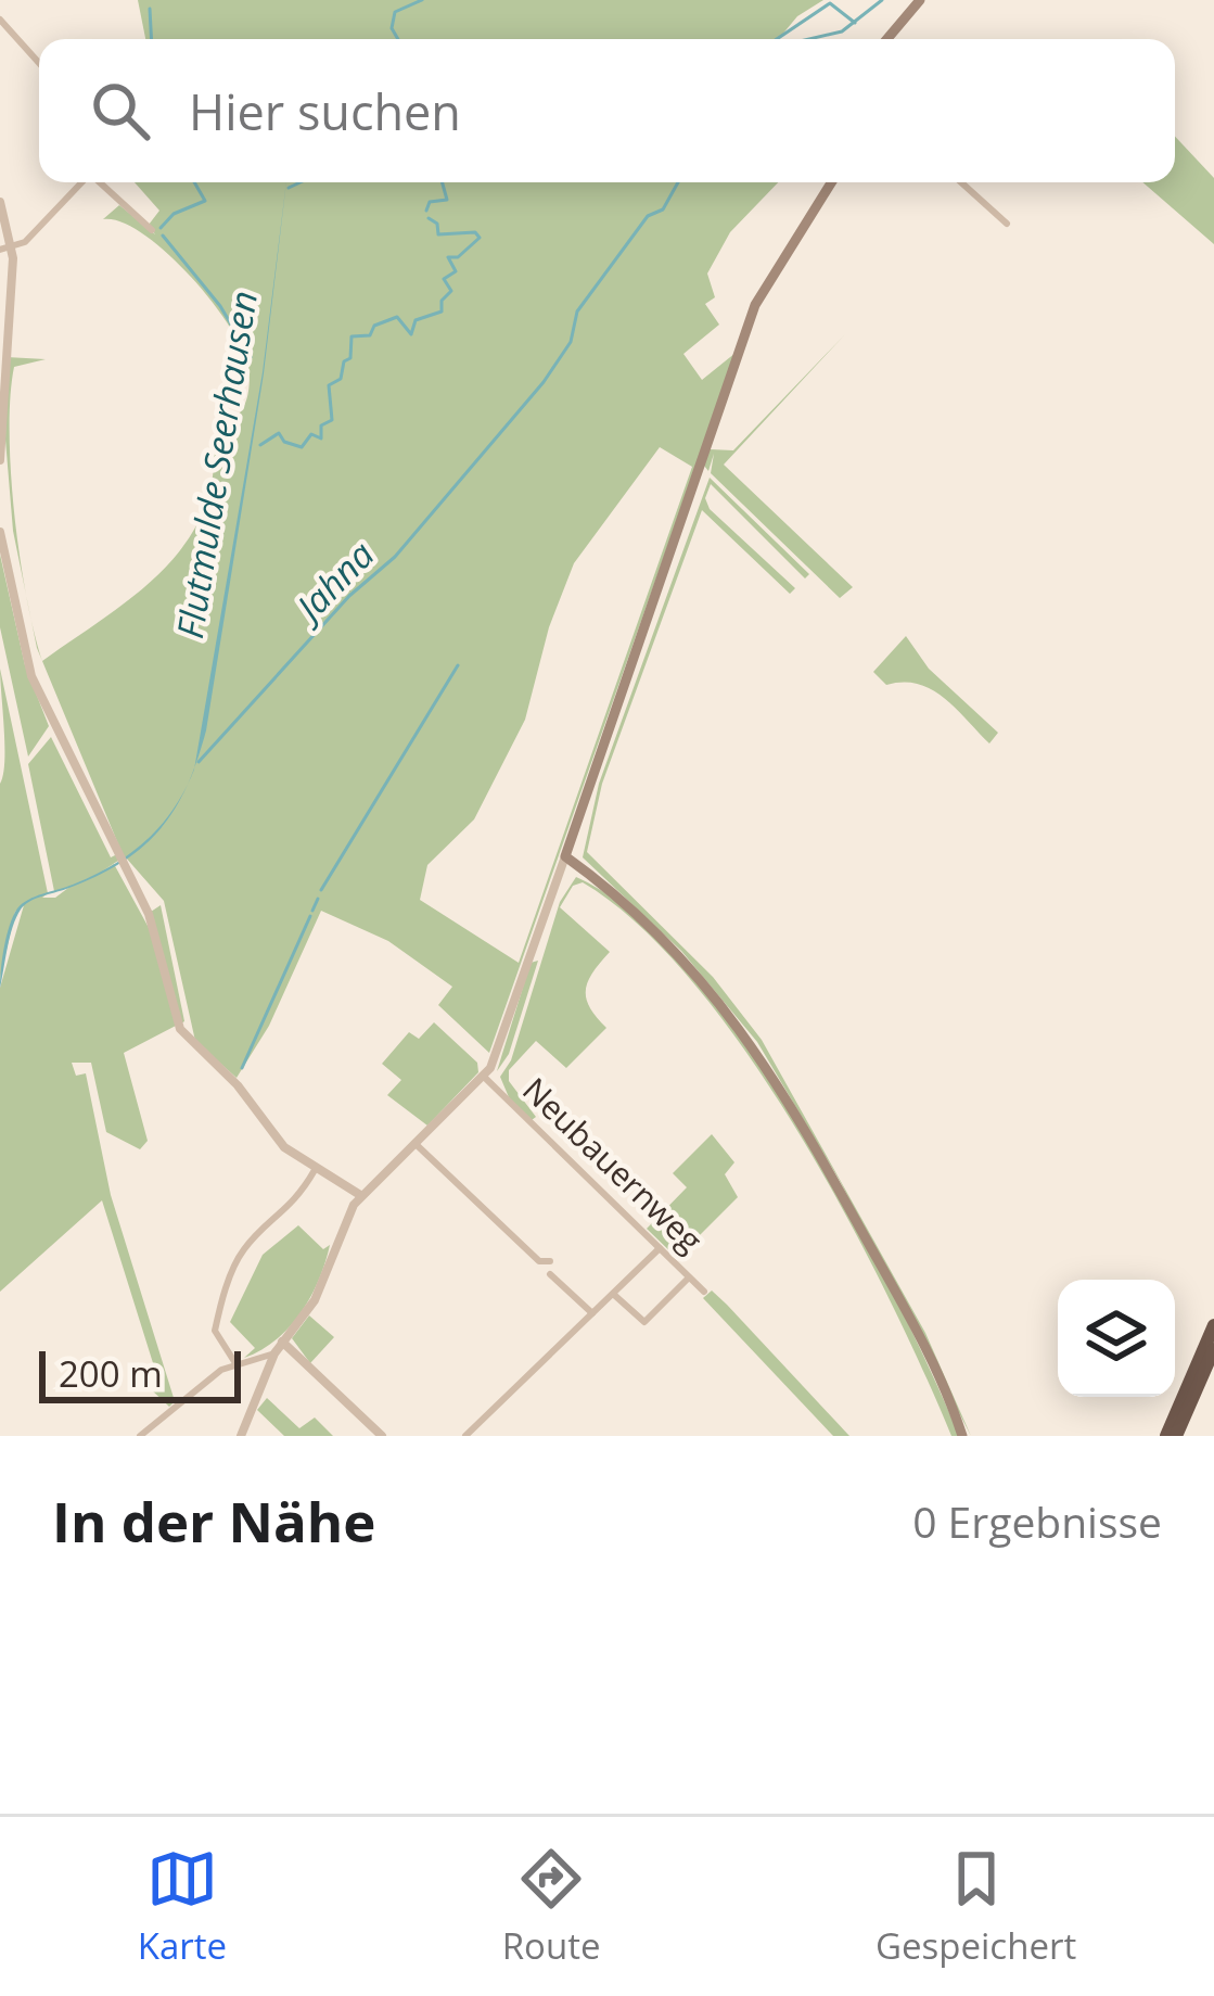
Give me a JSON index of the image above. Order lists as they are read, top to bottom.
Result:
{
  "streets": {
    "street": ["Neubauernweg"]
  },
  "water": ["Flutmulde Seerhausen", "Jahna"],
  "scale_bar": "200 m",
  "page": {
    "search": "Hier suchen",
    "scale": "200 m",
    "heading": ["In der Nähe", "0 Ergebnisse"],
    "nav": ["Karte", "Route", "Gespeichert"]
  }
}
